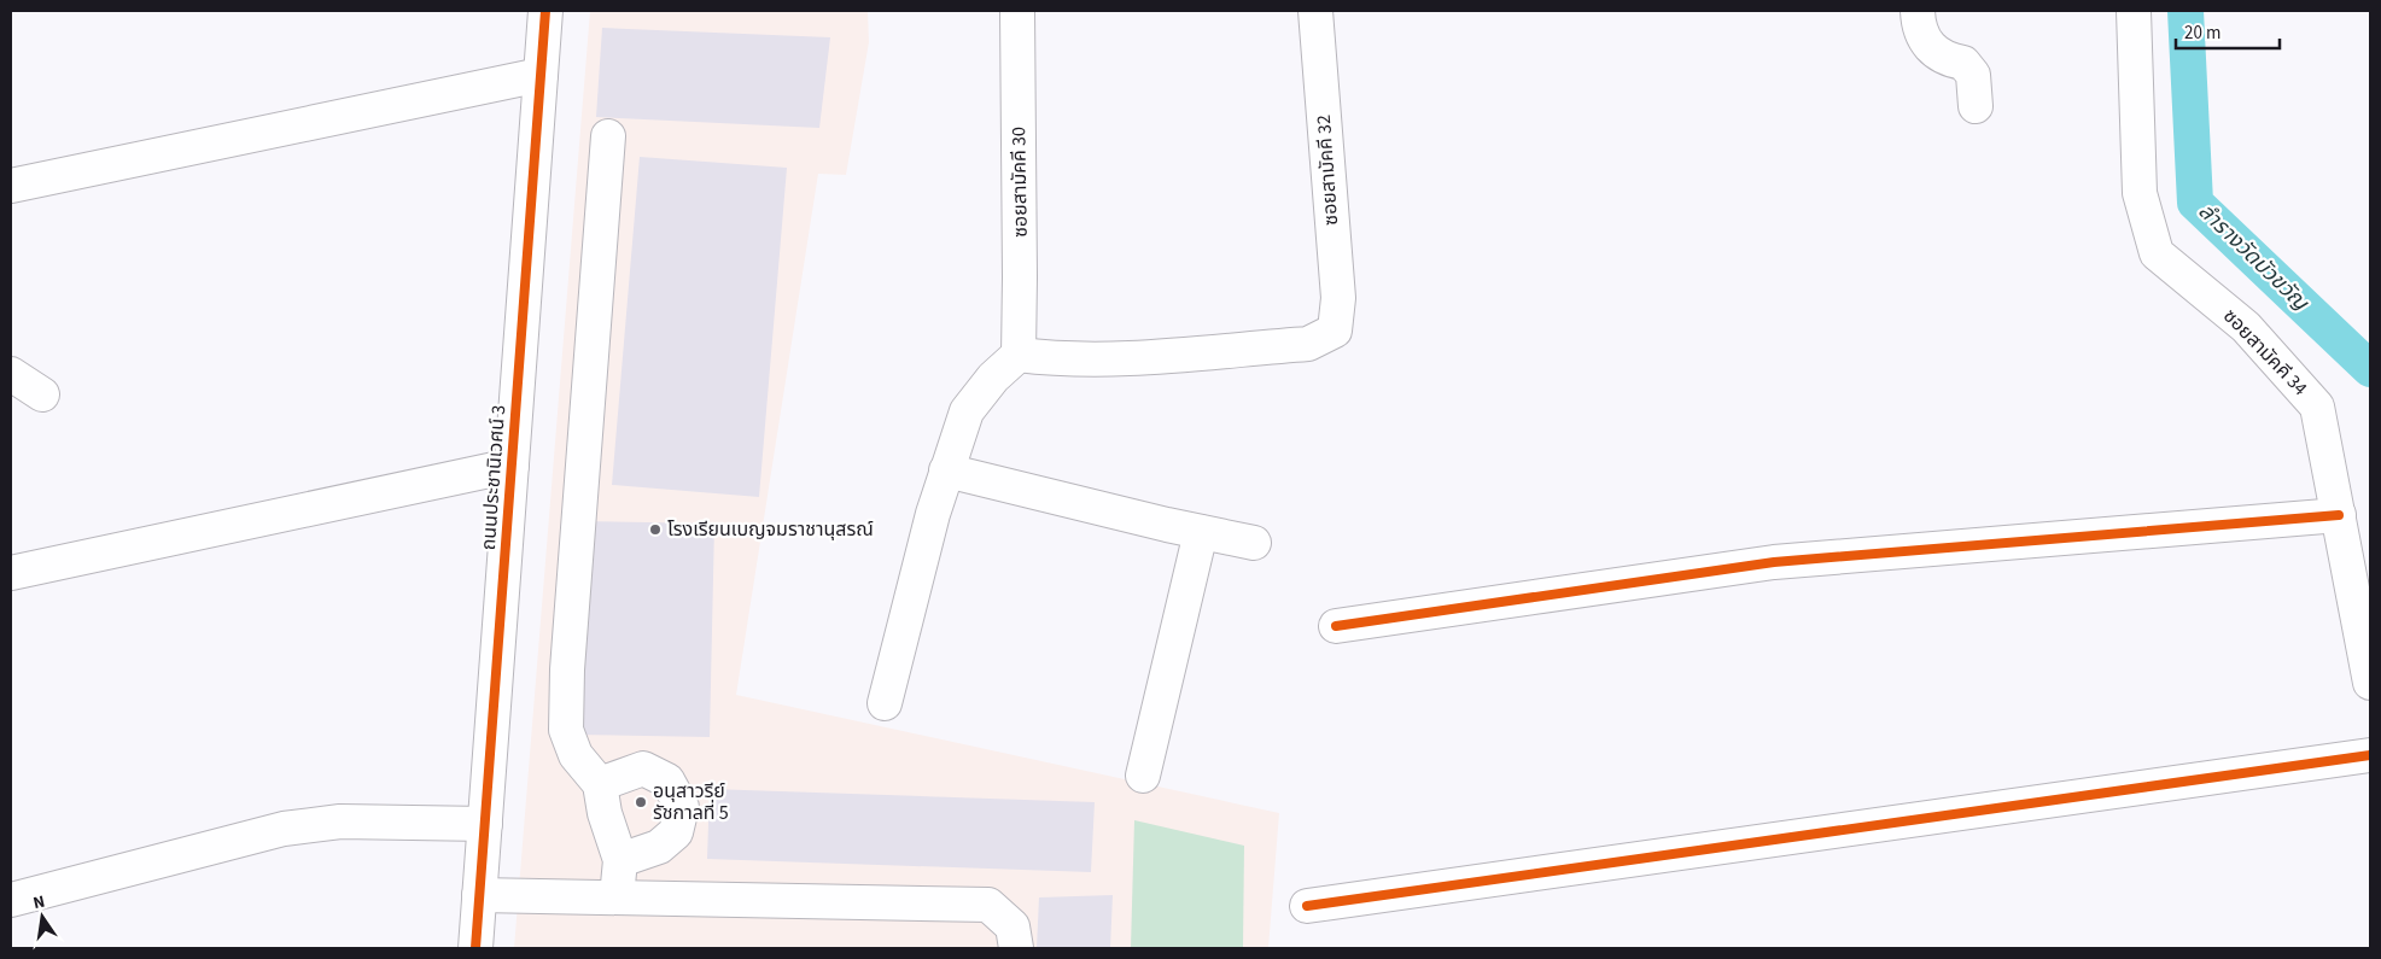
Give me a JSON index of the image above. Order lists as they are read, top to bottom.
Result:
{
  "streets": {
    "street": [
      "ซอยสามัคคี 32",
      "ซอยสามัคคี 30",
      "ซอยสามัคคี 34",
      "ถนนประชานิเวศน์ 3"
    ]
  },
  "crossings": [
    ["ซอยสามัคคี 32", "ซอยสามัคคี 30"]
  ],
  "water": ["ลำรางวัดบัวขวัญ"],
  "places": ["โรงเรียนเบญจมราชานุสรณ์", "อนุสาวรีย์ รัชกาลที่ 5"],
  "scale_bar": "20 m",
  "north": "top"
}
